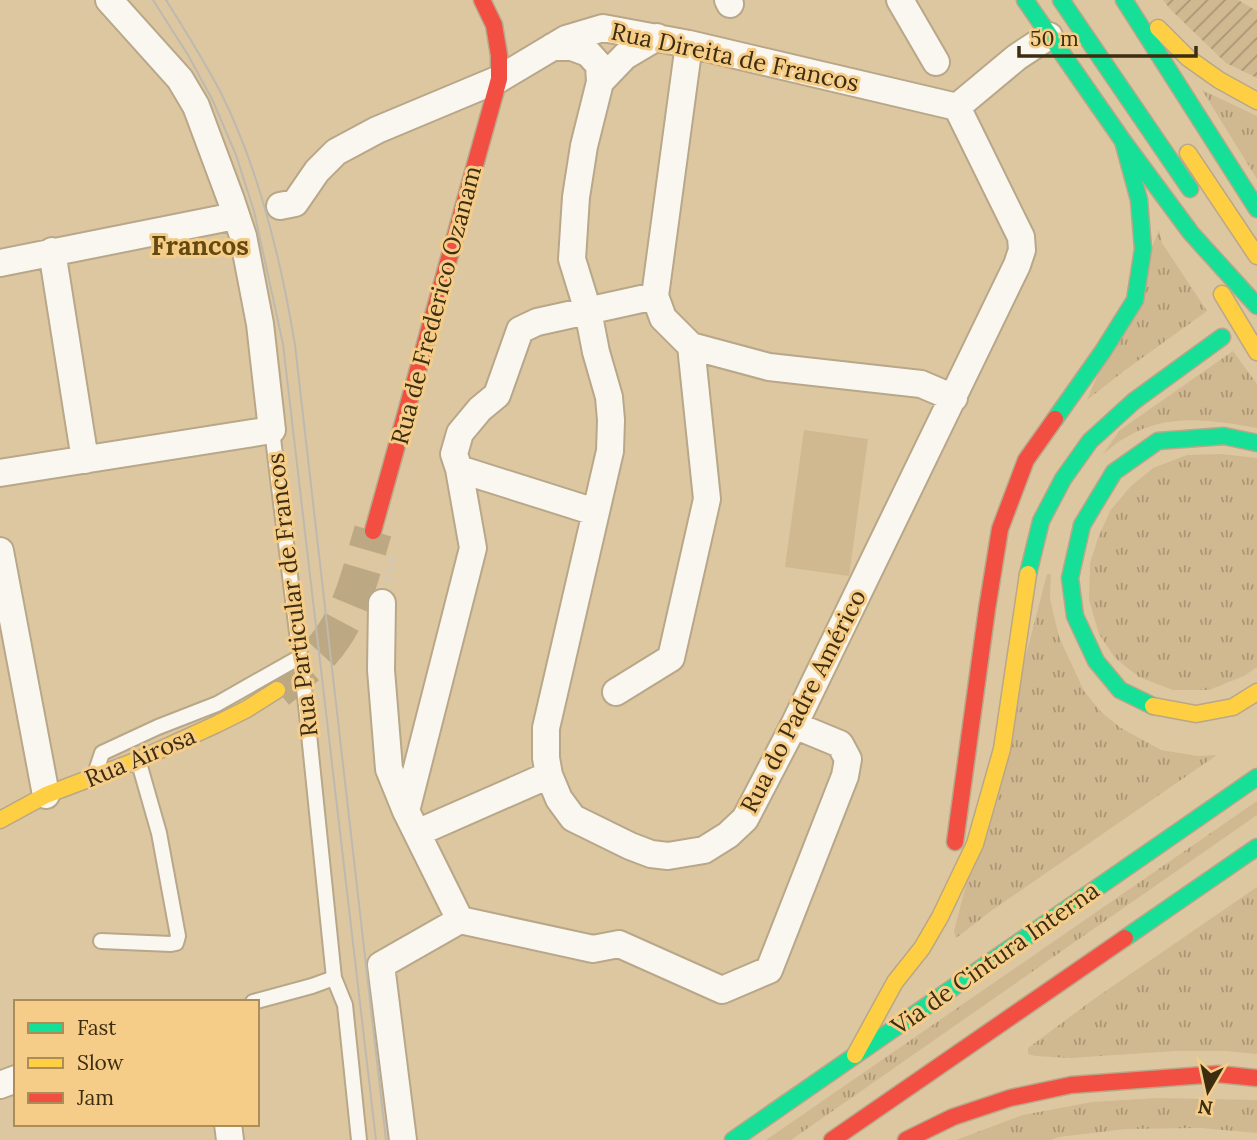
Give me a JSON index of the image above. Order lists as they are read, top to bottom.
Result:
{
  "streets": {
    "main road": ["Rua de Frederico Ozanam", "Rua Airosa", "Via de Cintura Interna"],
    "street": ["Rua Direita de Francos", "Rua Particular de Francos", "Rua do Padre Américo"]
  },
  "crossings": [
    ["Rua Direita de Francos", "Rua de Frederico Ozanam"],
    ["Rua Direita de Francos", "Rua do Padre Américo"]
  ],
  "districts": ["Francos"],
  "legend": ["Fast", "Slow", "Jam"],
  "scale_bar": "50 m",
  "north": "bottom"
}
